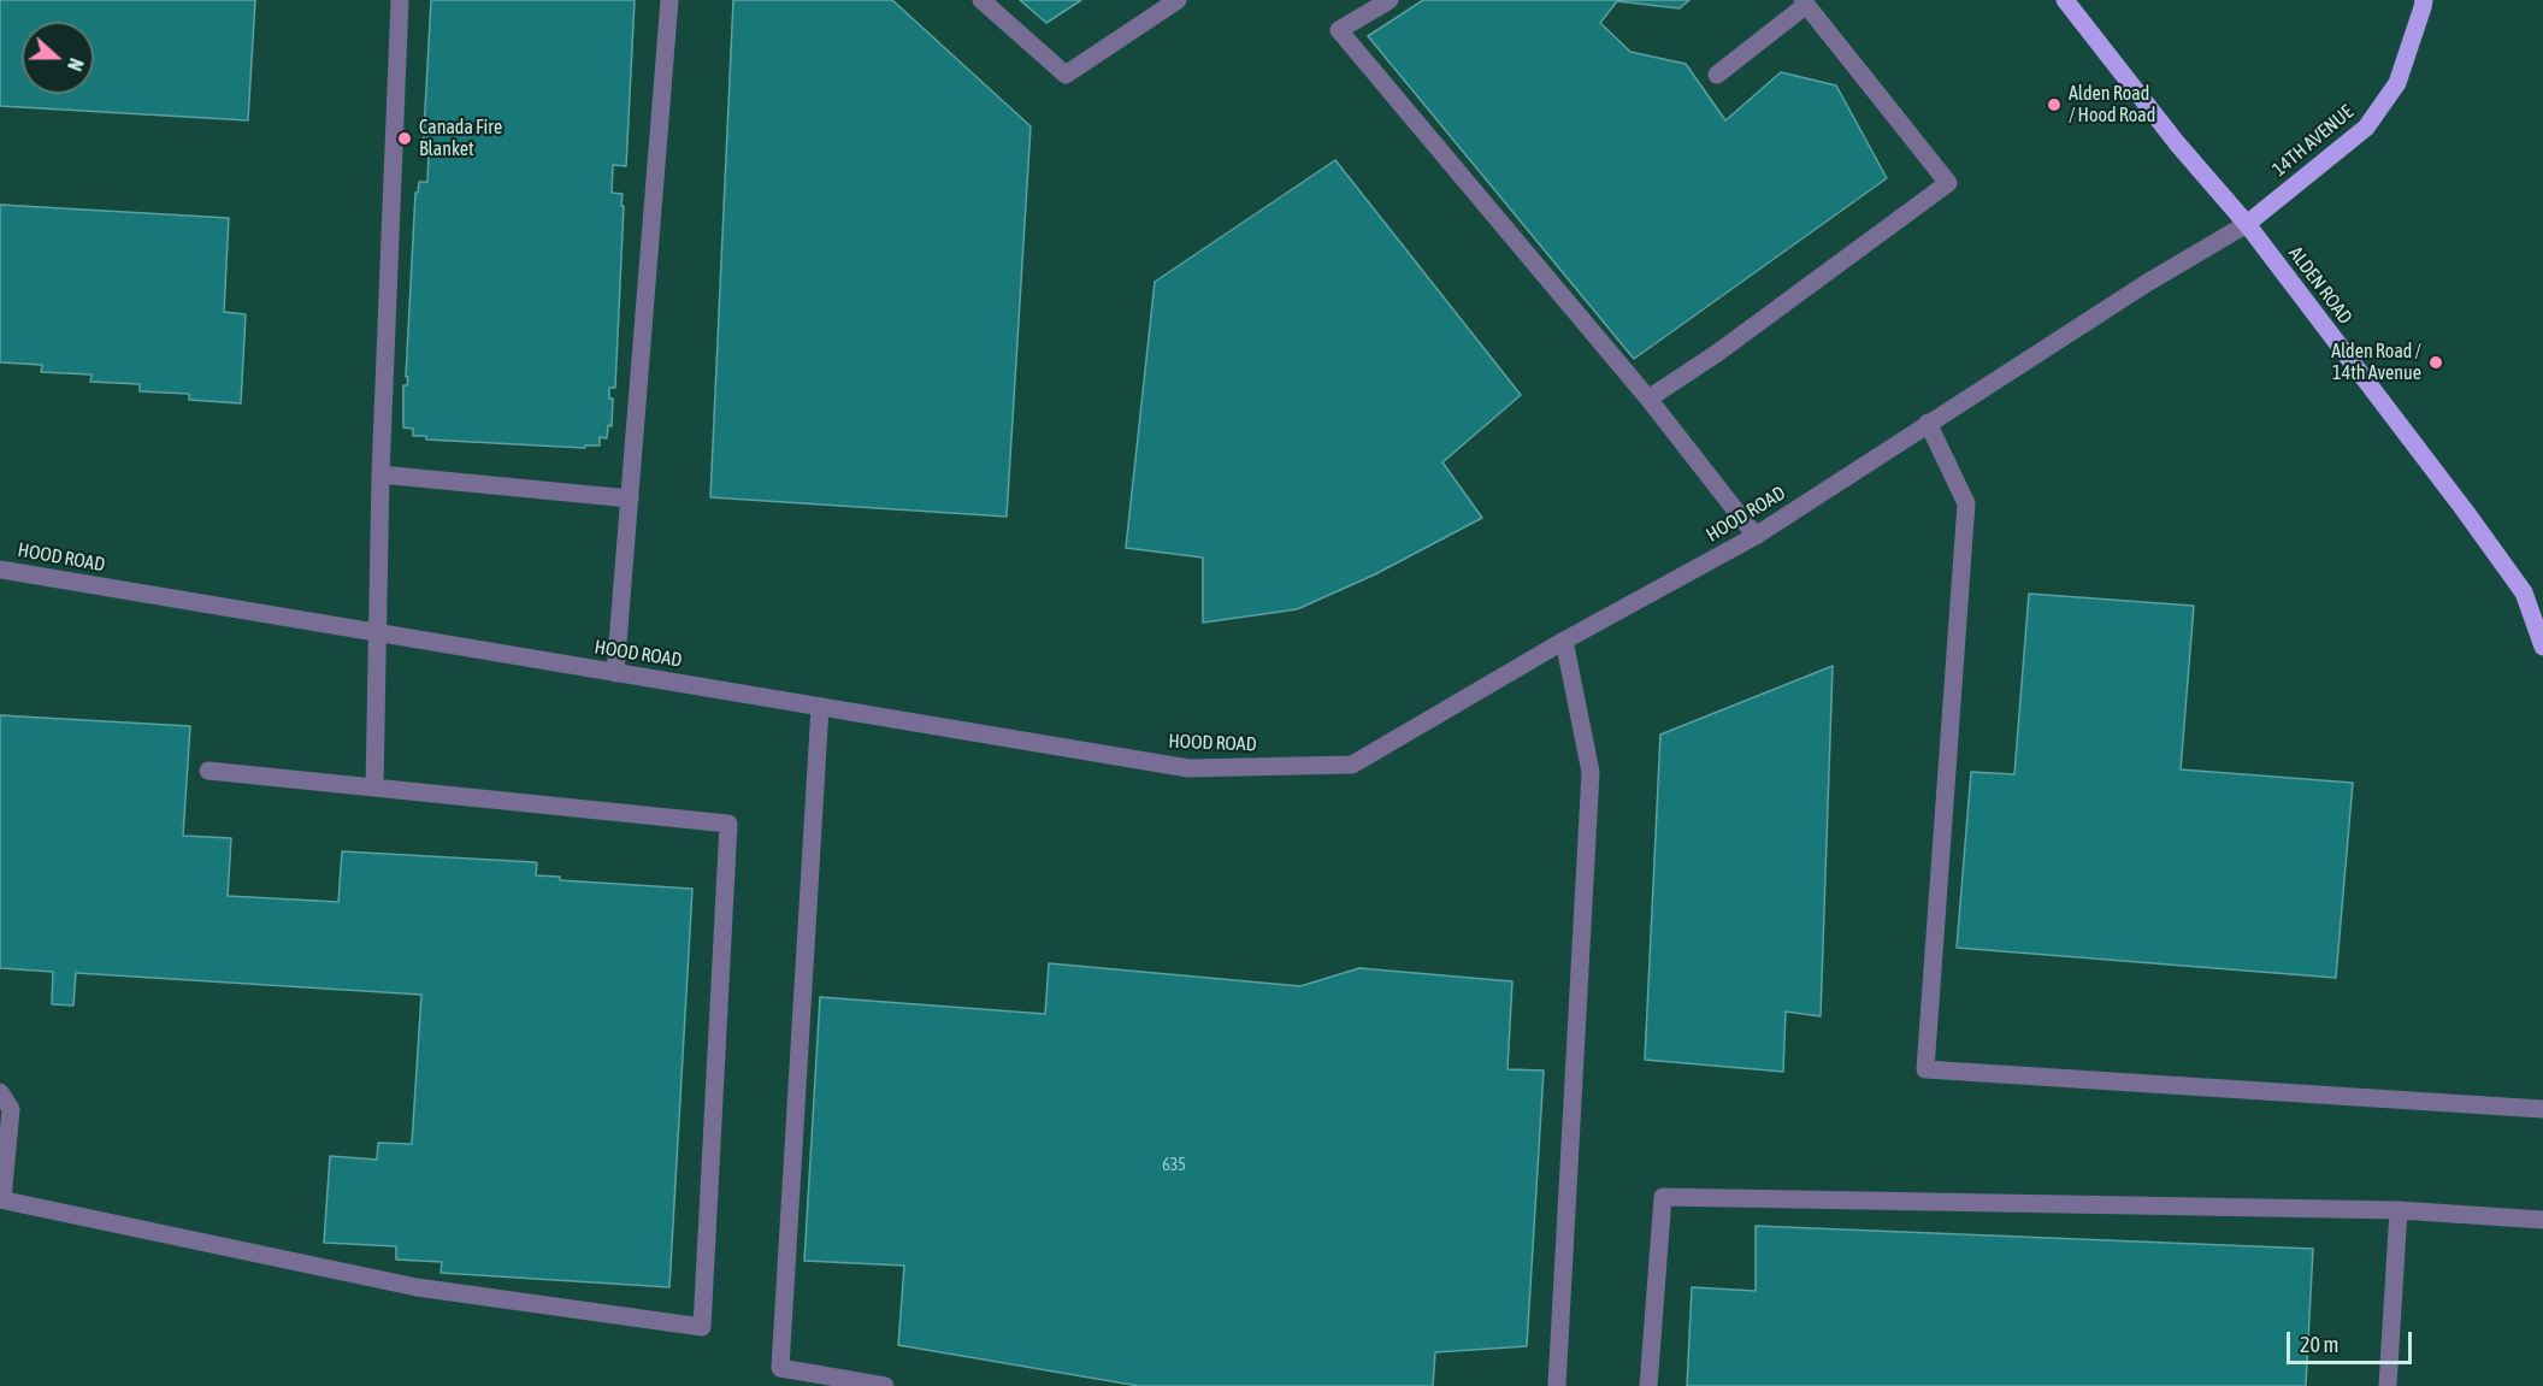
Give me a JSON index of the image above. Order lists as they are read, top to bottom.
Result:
{
  "streets": {
    "main road": ["14TH AVENUE", "ALDEN ROAD"],
    "street": ["HOOD ROAD"]
  },
  "crossings": [
    ["14TH AVENUE", "ALDEN ROAD"],
    ["14TH AVENUE", "HOOD ROAD"],
    ["ALDEN ROAD", "HOOD ROAD"]
  ],
  "places": ["Alden Road / Hood Road", "Canada Fire Blanket", "Alden Road / 14th Avenue"],
  "house_numbers": ["635"],
  "scale_bar": "20 m",
  "north": "right"
}
